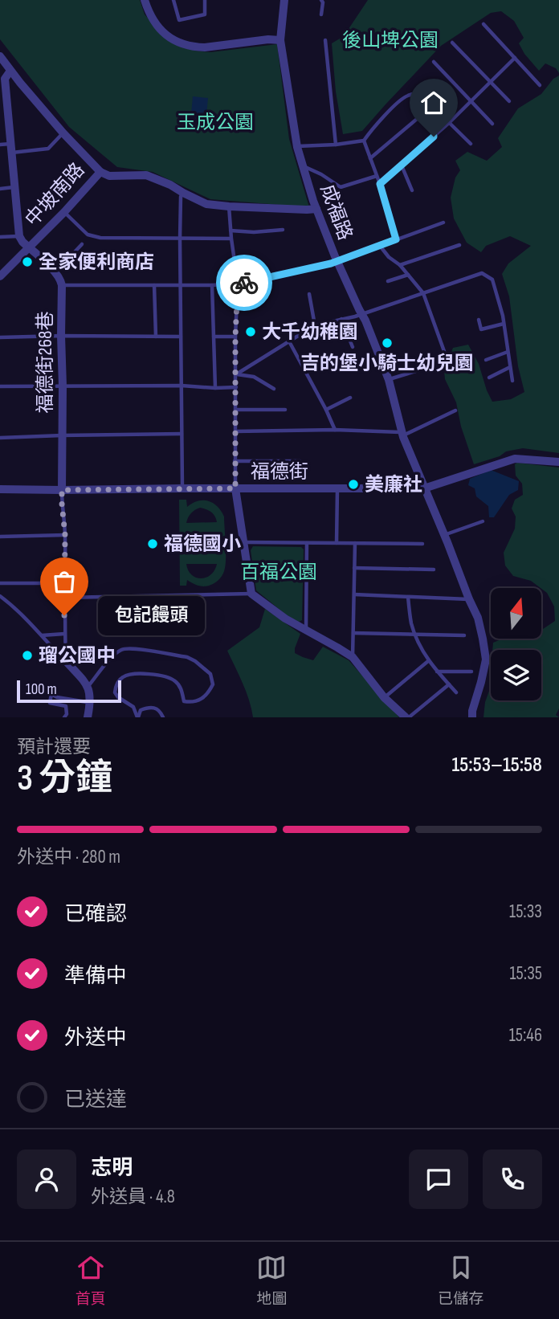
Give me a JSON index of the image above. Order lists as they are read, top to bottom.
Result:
{
  "streets": {
    "street": [
      "中坡南路",
      "成福路",
      "福德街268巷",
      "福德街"
    ]
  },
  "crossings": [
    ["中坡南路", "福德街268巷"],
    ["成福路", "福德街"],
    ["福德街268巷", "福德街"]
  ],
  "parks": ["後山埤公園", "玉成公園", "百福公園"],
  "places": [
    "全家便利商店",
    "大千幼稚園",
    "吉的堡小騎士幼兒園",
    "美廉社",
    "福德國小",
    "包記饅頭",
    "瑠公國中"
  ],
  "scale_bar": "100 m",
  "north": "top",
  "page": {
    "bubble": "包記饅頭",
    "scale": "100 m",
    "heading": ["3 分鐘", "預計還要", "15:53–15:58"],
    "panel": ["志明", "外送員 · 4.8"],
    "bar": "外送中 · 280 m",
    "list": [
      ["已確認", "15:33"],
      ["準備中", "15:35"],
      ["外送中", "15:46"],
      "已送達"
    ],
    "tabs": ["首頁", "地圖", "已儲存"]
  }
}
